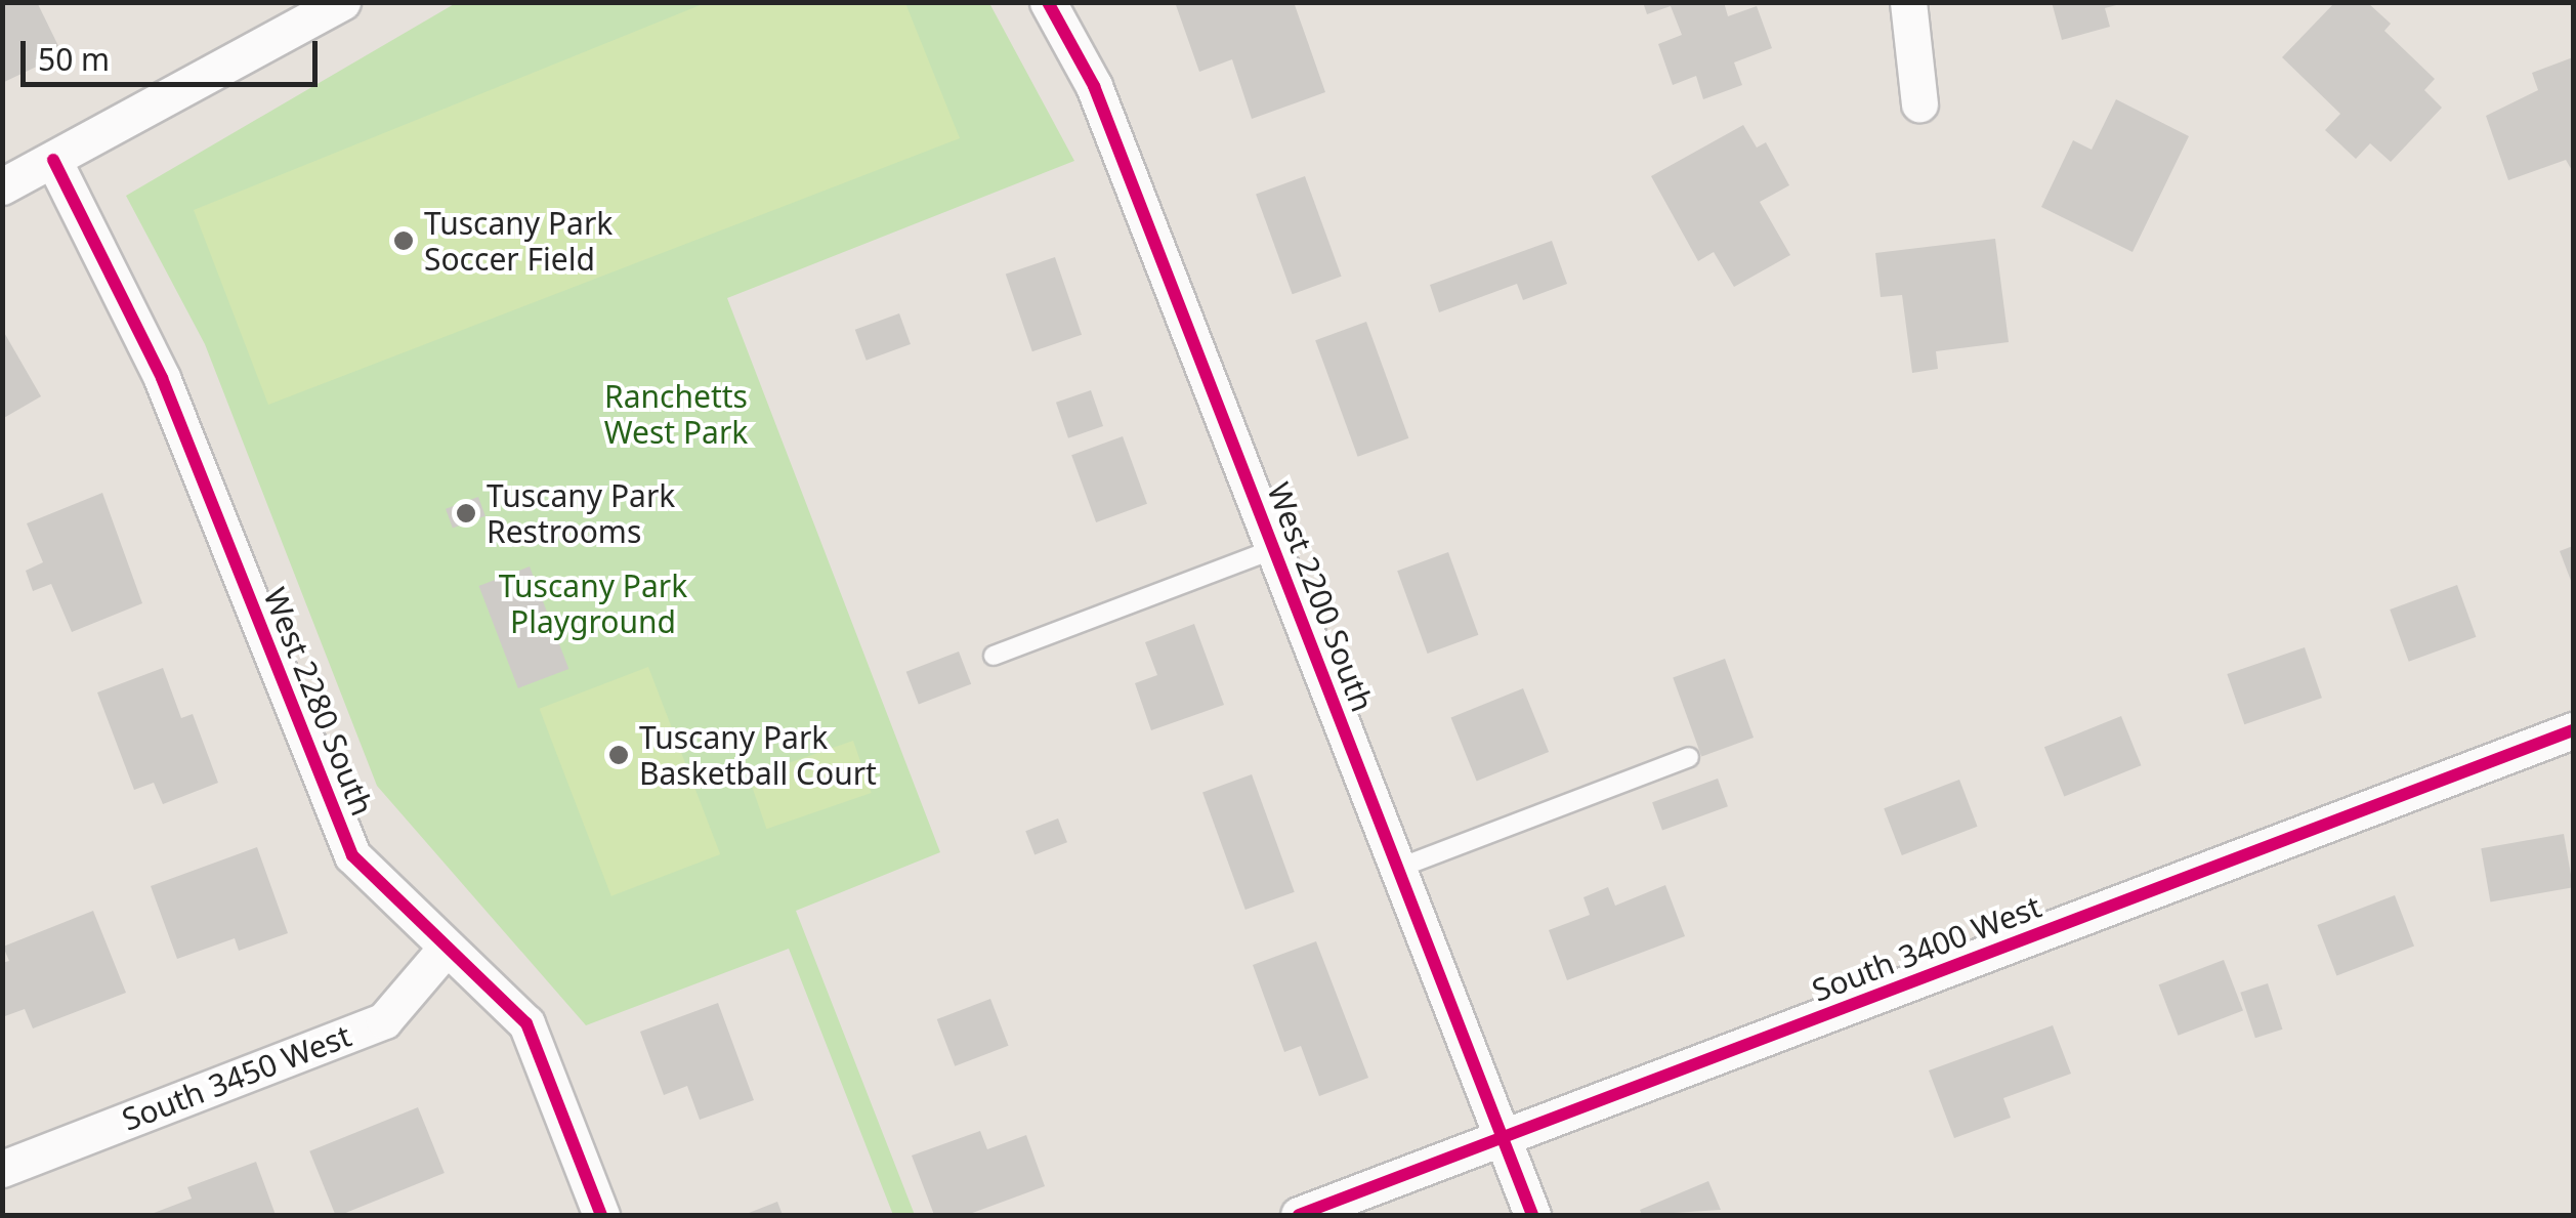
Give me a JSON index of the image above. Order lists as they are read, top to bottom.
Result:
{
  "streets": {
    "street": [
      "West 2200 South",
      "West 2280 South",
      "South 3400 West",
      "South 3450 West"
    ]
  },
  "crossings": [
    ["West 2200 South", "South 3400 West"],
    ["West 2280 South", "South 3450 West"]
  ],
  "parks": ["Ranchetts West Park", "Tuscany Park Playground"],
  "places": ["Tuscany Park Soccer Field", "Tuscany Park Restrooms", "Tuscany Park Basketball Court"],
  "scale_bar": "50 m"
}
